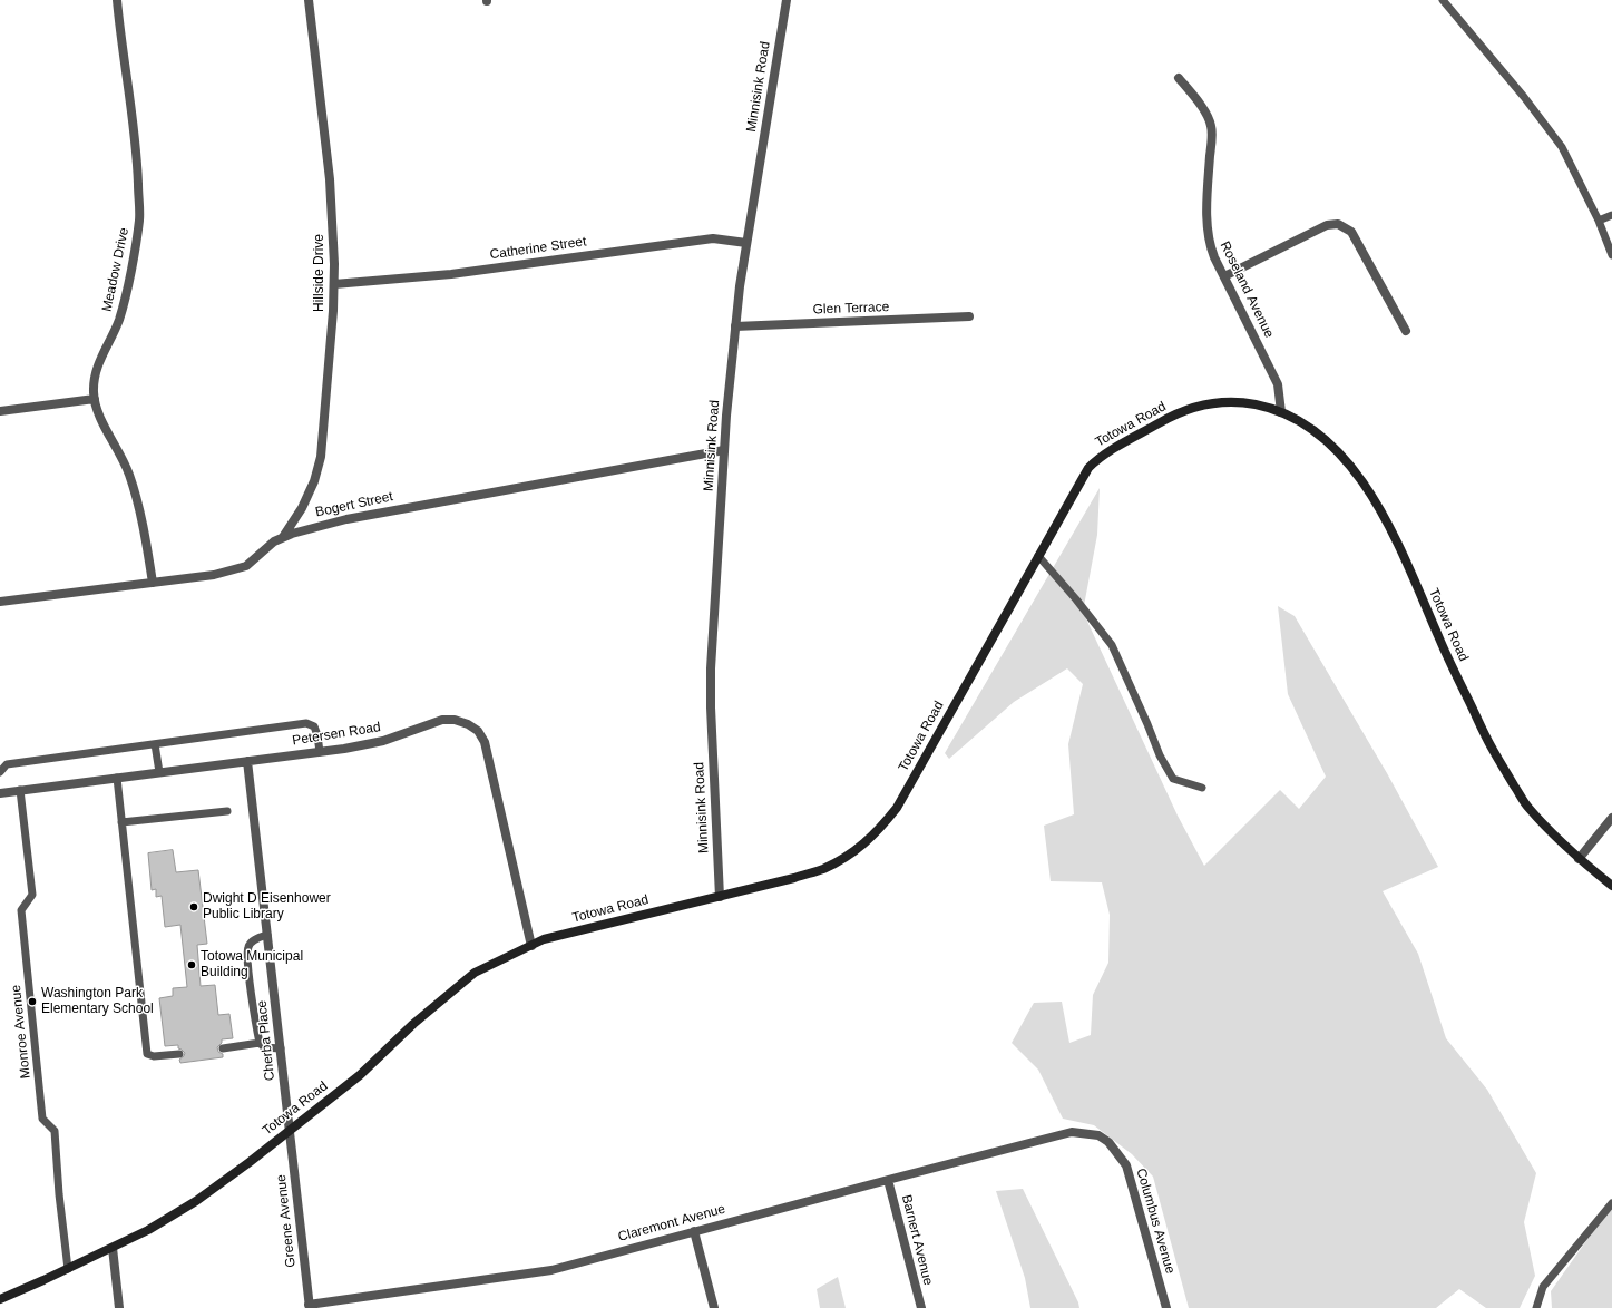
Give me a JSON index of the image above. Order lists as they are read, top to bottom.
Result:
{
  "streets": {
    "main road": ["Totowa Road"],
    "street": [
      "Minnisink Road",
      "Catherine Street",
      "Meadow Drive",
      "Hillside Drive",
      "Roseland Avenue",
      "Glen Terrace",
      "Bogert Street",
      "Petersen Road",
      "Cherba Place",
      "Greene Avenue",
      "Columbus Avenue",
      "Claremont Avenue",
      "Barnert Avenue"
    ],
    "lane": ["Monroe Avenue"]
  },
  "crossings": [
    ["Minnisink Road", "Catherine Street"],
    ["Minnisink Road", "Glen Terrace"],
    ["Minnisink Road", "Totowa Road"],
    ["Minnisink Road", "Bogert Street"],
    ["Catherine Street", "Hillside Drive"],
    ["Meadow Drive", "Bogert Street"],
    ["Hillside Drive", "Bogert Street"],
    ["Roseland Avenue", "Totowa Road"],
    ["Totowa Road", "Petersen Road"],
    ["Totowa Road", "Monroe Avenue"],
    ["Totowa Road", "Cherba Place"],
    ["Totowa Road", "Greene Avenue"],
    ["Petersen Road", "Monroe Avenue"],
    ["Petersen Road", "Cherba Place"],
    ["Cherba Place", "Greene Avenue"],
    ["Greene Avenue", "Claremont Avenue"],
    ["Columbus Avenue", "Claremont Avenue"],
    ["Claremont Avenue", "Barnert Avenue"]
  ],
  "places": ["Dwight D Eisenhower Public Library", "Totowa Municipal Building", "Washington Park Elementary School"]
}
